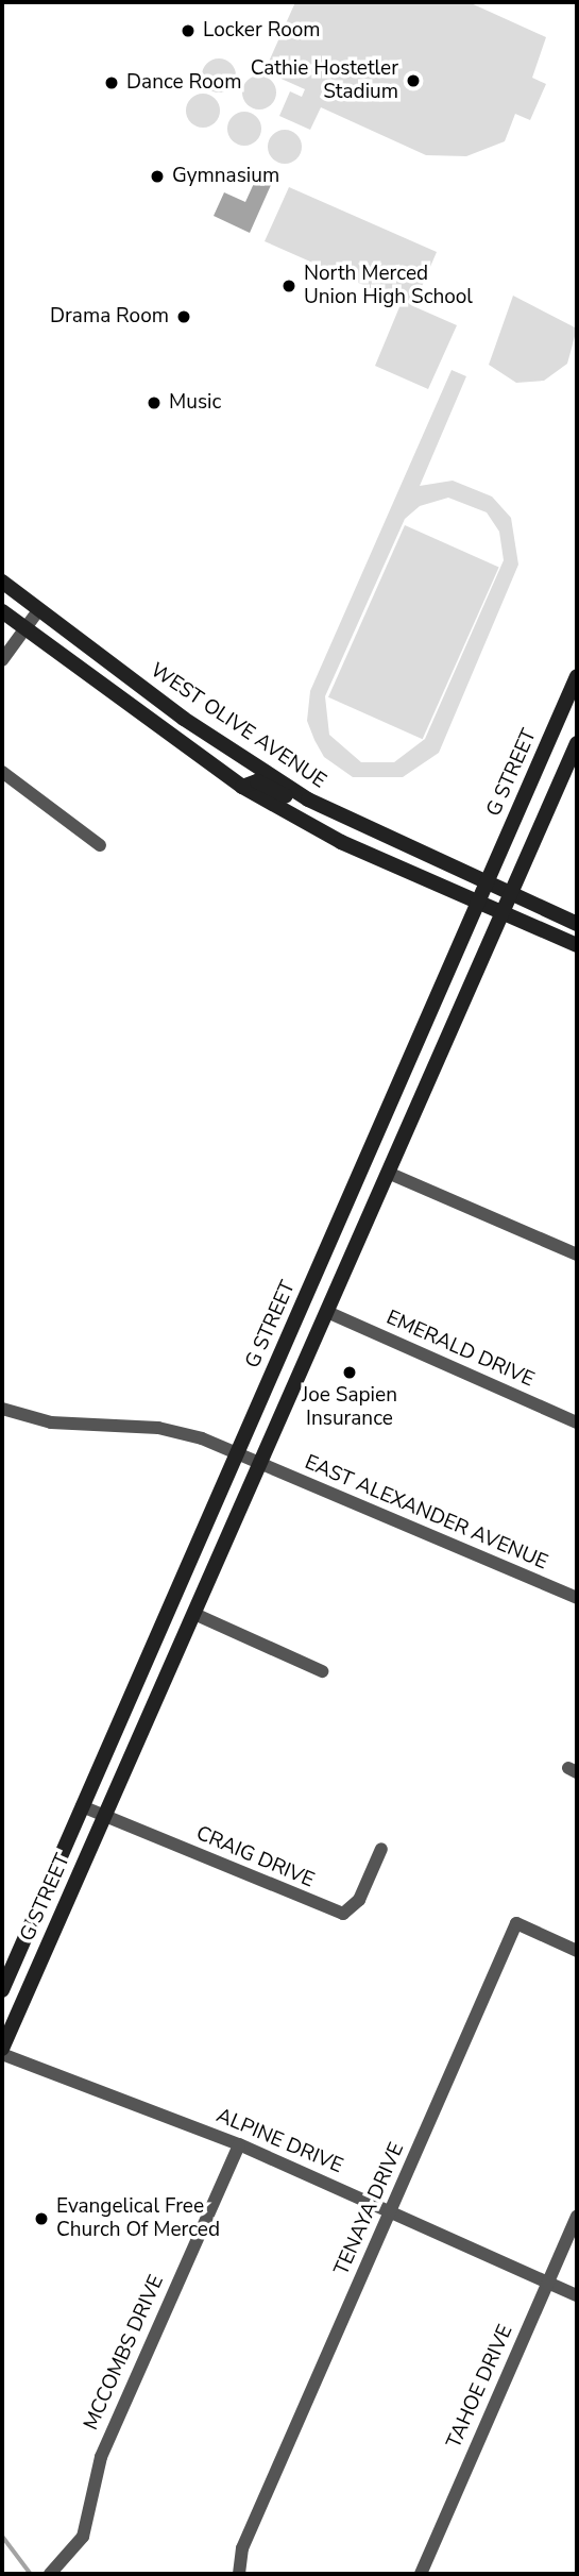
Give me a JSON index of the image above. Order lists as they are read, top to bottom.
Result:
{
  "streets": {
    "main road": ["WEST OLIVE AVENUE", "G STREET"],
    "street": [
      "EMERALD DRIVE",
      "EAST ALEXANDER AVENUE",
      "CRAIG DRIVE",
      "ALPINE DRIVE",
      "TENAYA DRIVE",
      "MCCOMBS DRIVE",
      "TAHOE DRIVE"
    ]
  },
  "crossings": [
    ["WEST OLIVE AVENUE", "G STREET"],
    ["G STREET", "EMERALD DRIVE"],
    ["G STREET", "EAST ALEXANDER AVENUE"],
    ["G STREET", "CRAIG DRIVE"],
    ["G STREET", "ALPINE DRIVE"],
    ["ALPINE DRIVE", "TENAYA DRIVE"],
    ["ALPINE DRIVE", "MCCOMBS DRIVE"],
    ["ALPINE DRIVE", "TAHOE DRIVE"]
  ],
  "places": [
    "Locker Room",
    "Cathie Hostetler Stadium",
    "Dance Room",
    "Gymnasium",
    "North Merced Union High School",
    "Drama Room",
    "Music",
    "Joe Sapien Insurance",
    "Evangelical Free Church Of Merced"
  ]
}
